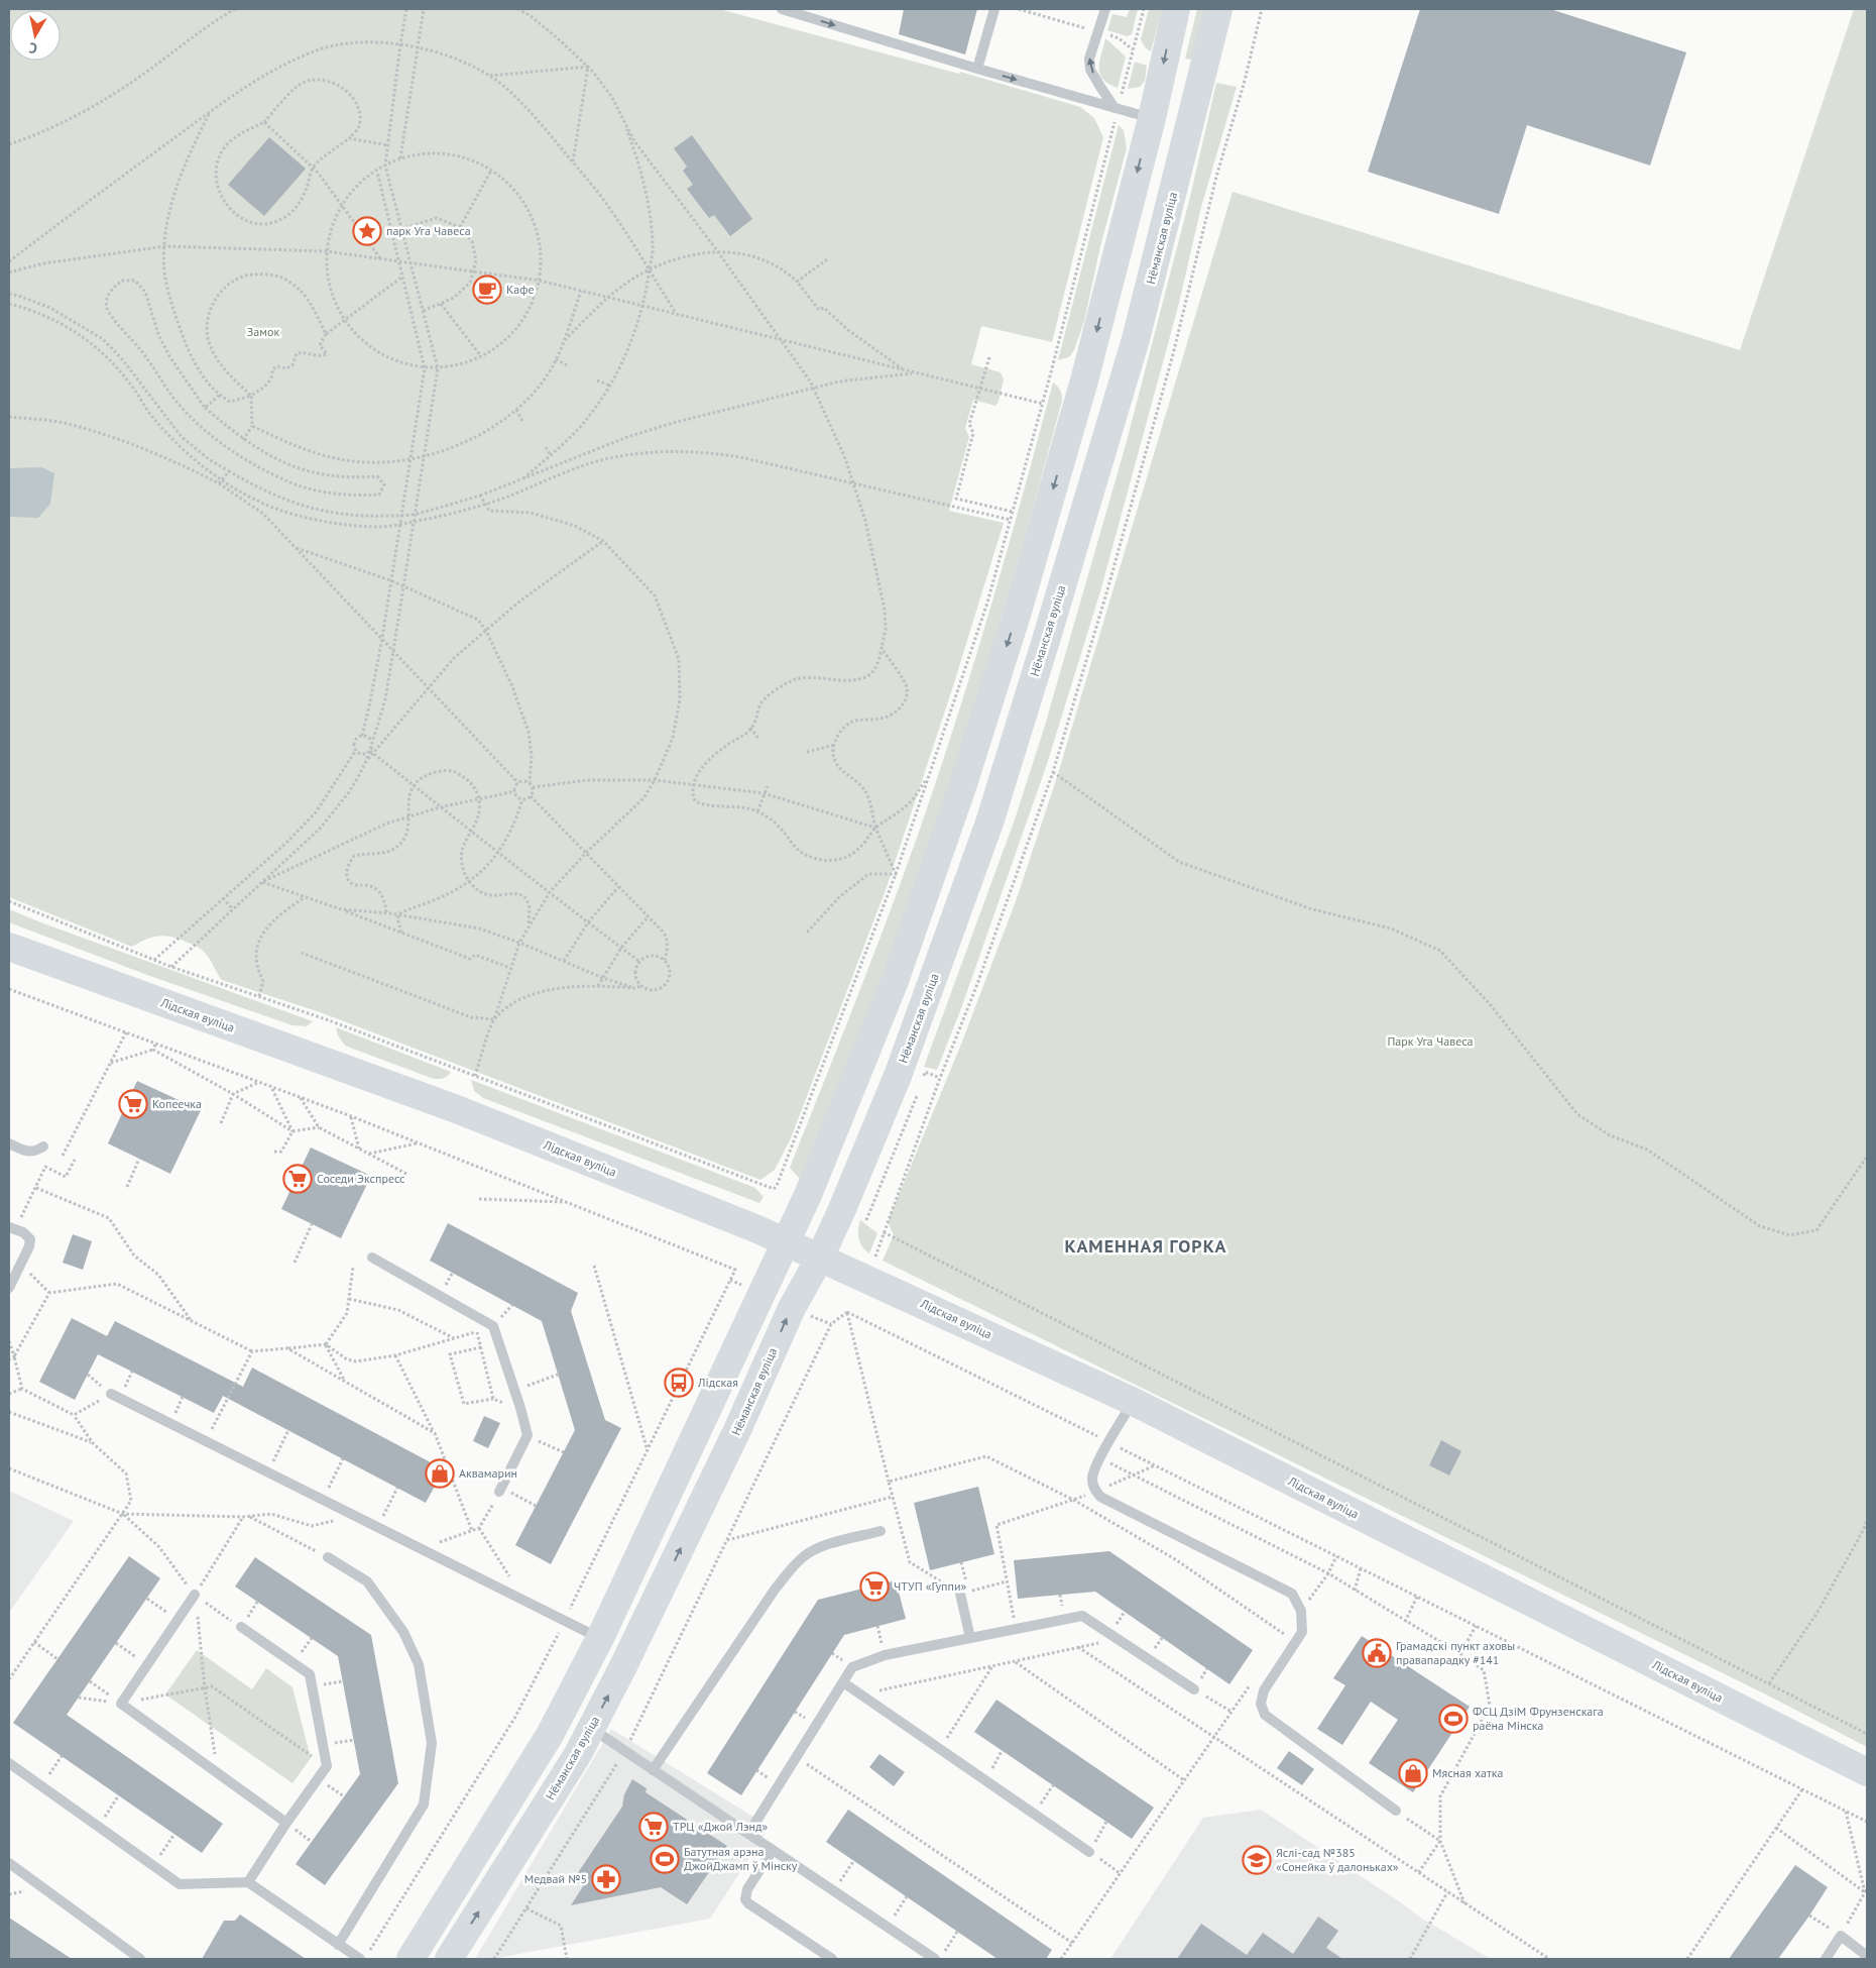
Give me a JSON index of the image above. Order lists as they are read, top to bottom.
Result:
{
  "streets": {
    "main road": ["Нёманская вуліца", "Лідская вуліца"]
  },
  "crossings": [
    ["Нёманская вуліца", "Лідская вуліца"]
  ],
  "districts": ["КАМЕННАЯ ГОРКА"],
  "parks": ["Замок", "Парк Уга Чавеса"],
  "places": {
    "place": ["парк Уга Чавеса"],
    "cafe": ["Кафе"],
    "supermarket": [
      "Копеечка",
      "Соседи Экспресс",
      "ЧТУП «Гуппи»",
      "ТРЦ «Джой Лэнд»"
    ],
    "bus stop": ["Лідская"],
    "shop": ["Аквамарин", "Мясная хатка"],
    "public building": ["Грамадскі пункт аховы правапарадку #141"],
    "sports": ["ФСЦ ДзіМ Фрунзенскага раёна Мінска", "Батутная арэна ДжойДжамп ў Мінску"],
    "school or university": ["Яслі-сад №385 «Сонейка ў далоньках»"],
    "pharmacy": ["Медвай №5"]
  },
  "north": "bottom"
}
